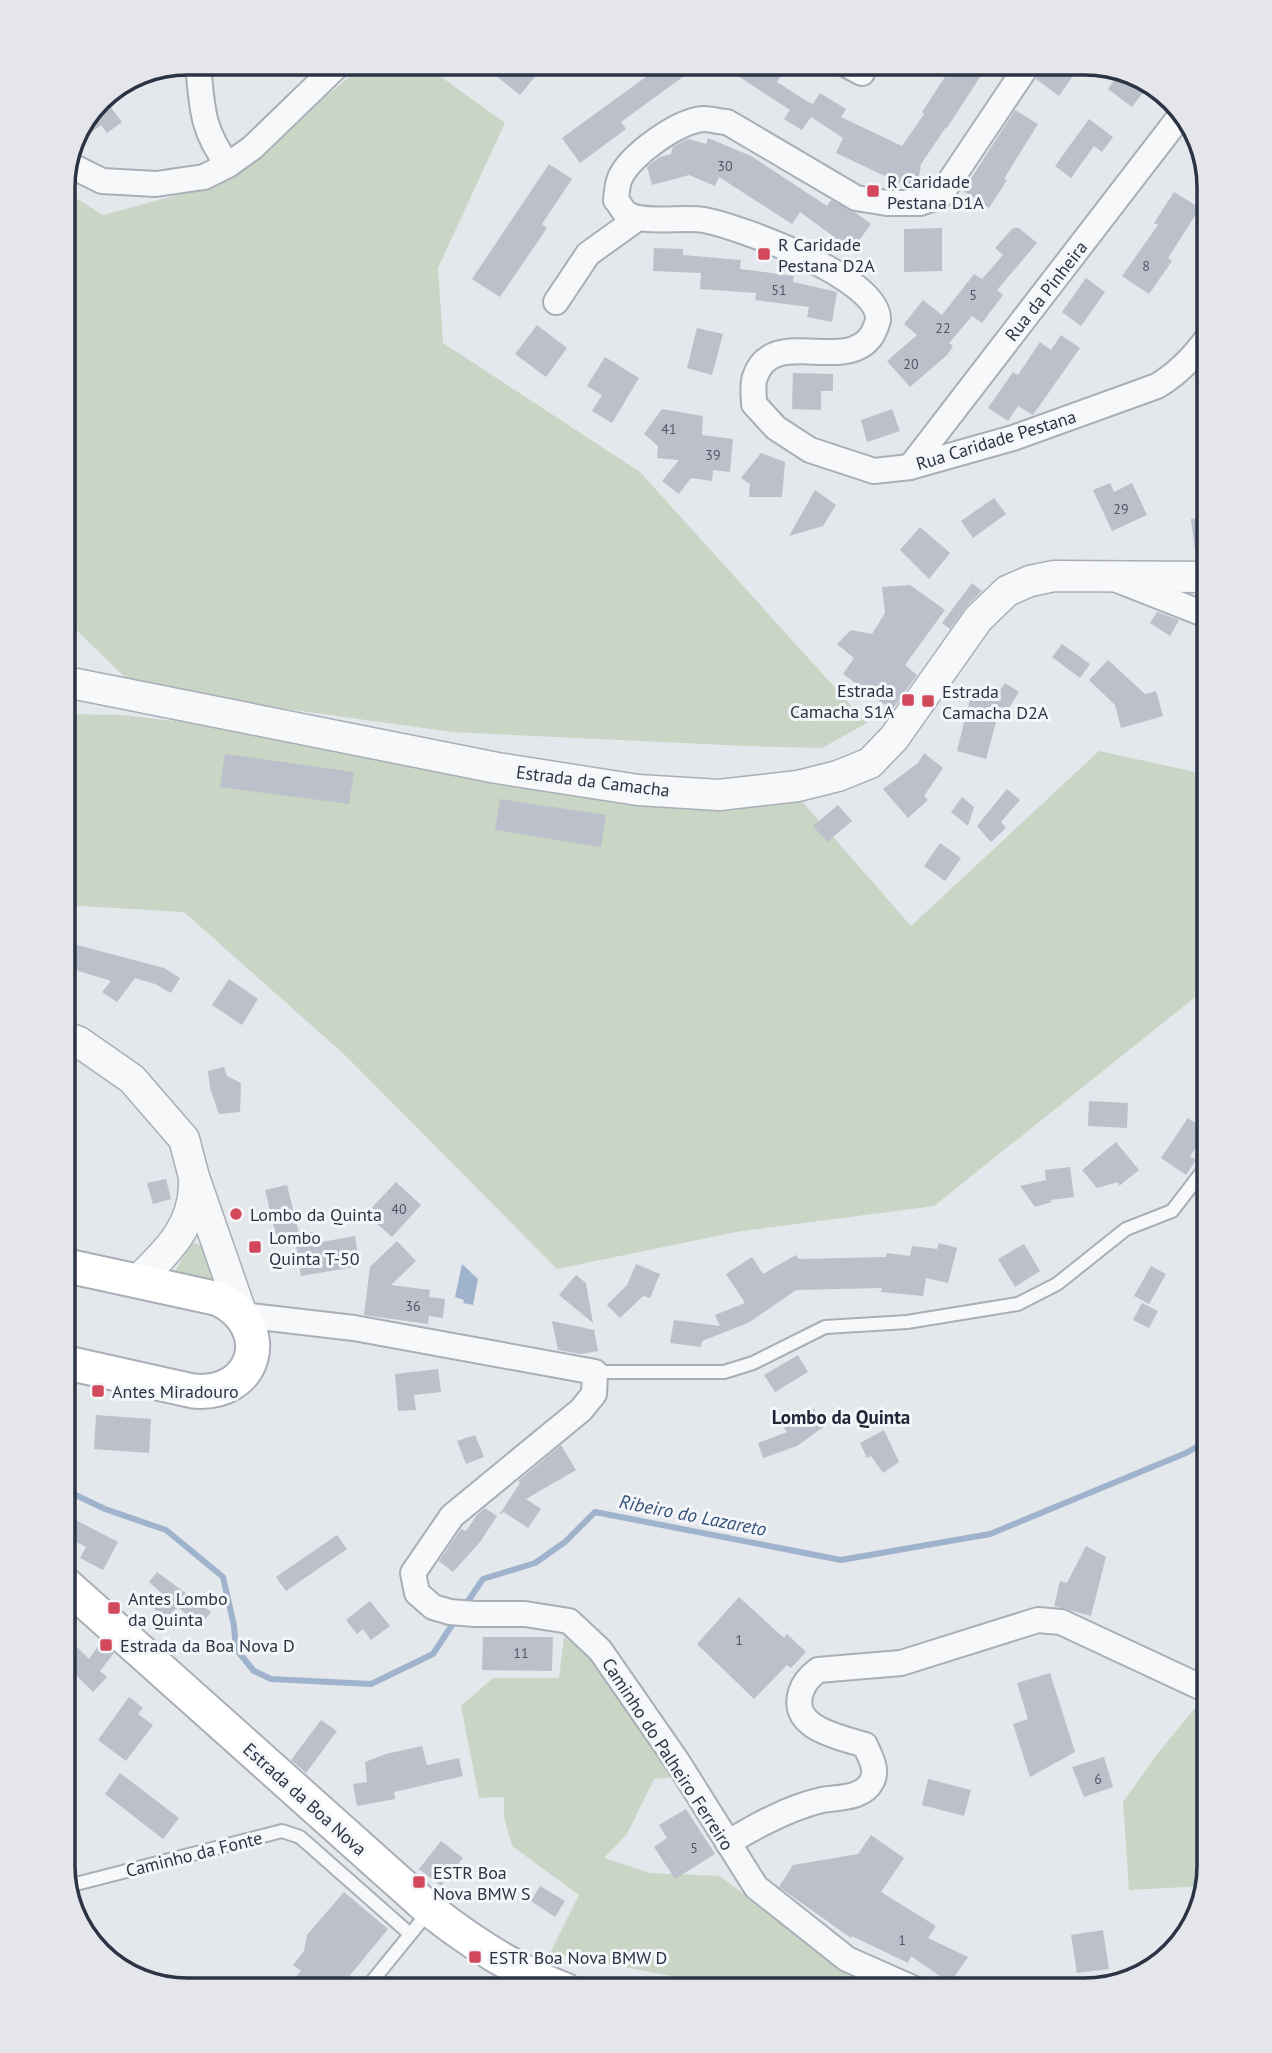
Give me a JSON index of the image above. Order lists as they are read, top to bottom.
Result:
{
  "streets": {
    "main road": ["Estrada da Boa Nova"],
    "street": [
      "Rua da Pinheira",
      "Rua Caridade Pestana",
      "Estrada da Camacha",
      "Caminho do Palheiro Ferreiro"
    ],
    "lane": ["Caminho da Fonte"]
  },
  "crossings": [
    ["Rua da Pinheira", "Rua Caridade Pestana"],
    ["Estrada da Boa Nova", "Caminho da Fonte"]
  ],
  "districts": ["Lombo da Quinta"],
  "water": ["Ribeiro do Lazareto"],
  "places": {
    "transit": [
      "R Caridade Pestana D1A",
      "R Caridade Pestana D2A",
      "Estrada Camacha S1A",
      "Estrada Camacha D2A",
      "Lombo Quinta T-50",
      "Antes Miradouro",
      "Antes Lombo da Quinta",
      "Estrada da Boa Nova D",
      "ESTR Boa Nova BMW S",
      "ESTR Boa Nova BMW D"
    ],
    "other": ["Lombo da Quinta"]
  },
  "house_numbers": [
    "30",
    "8",
    "51",
    "5",
    "22",
    "20",
    "41",
    "39",
    "29",
    "40",
    "36",
    "1",
    "11",
    "6",
    "5",
    "1"
  ]
}
